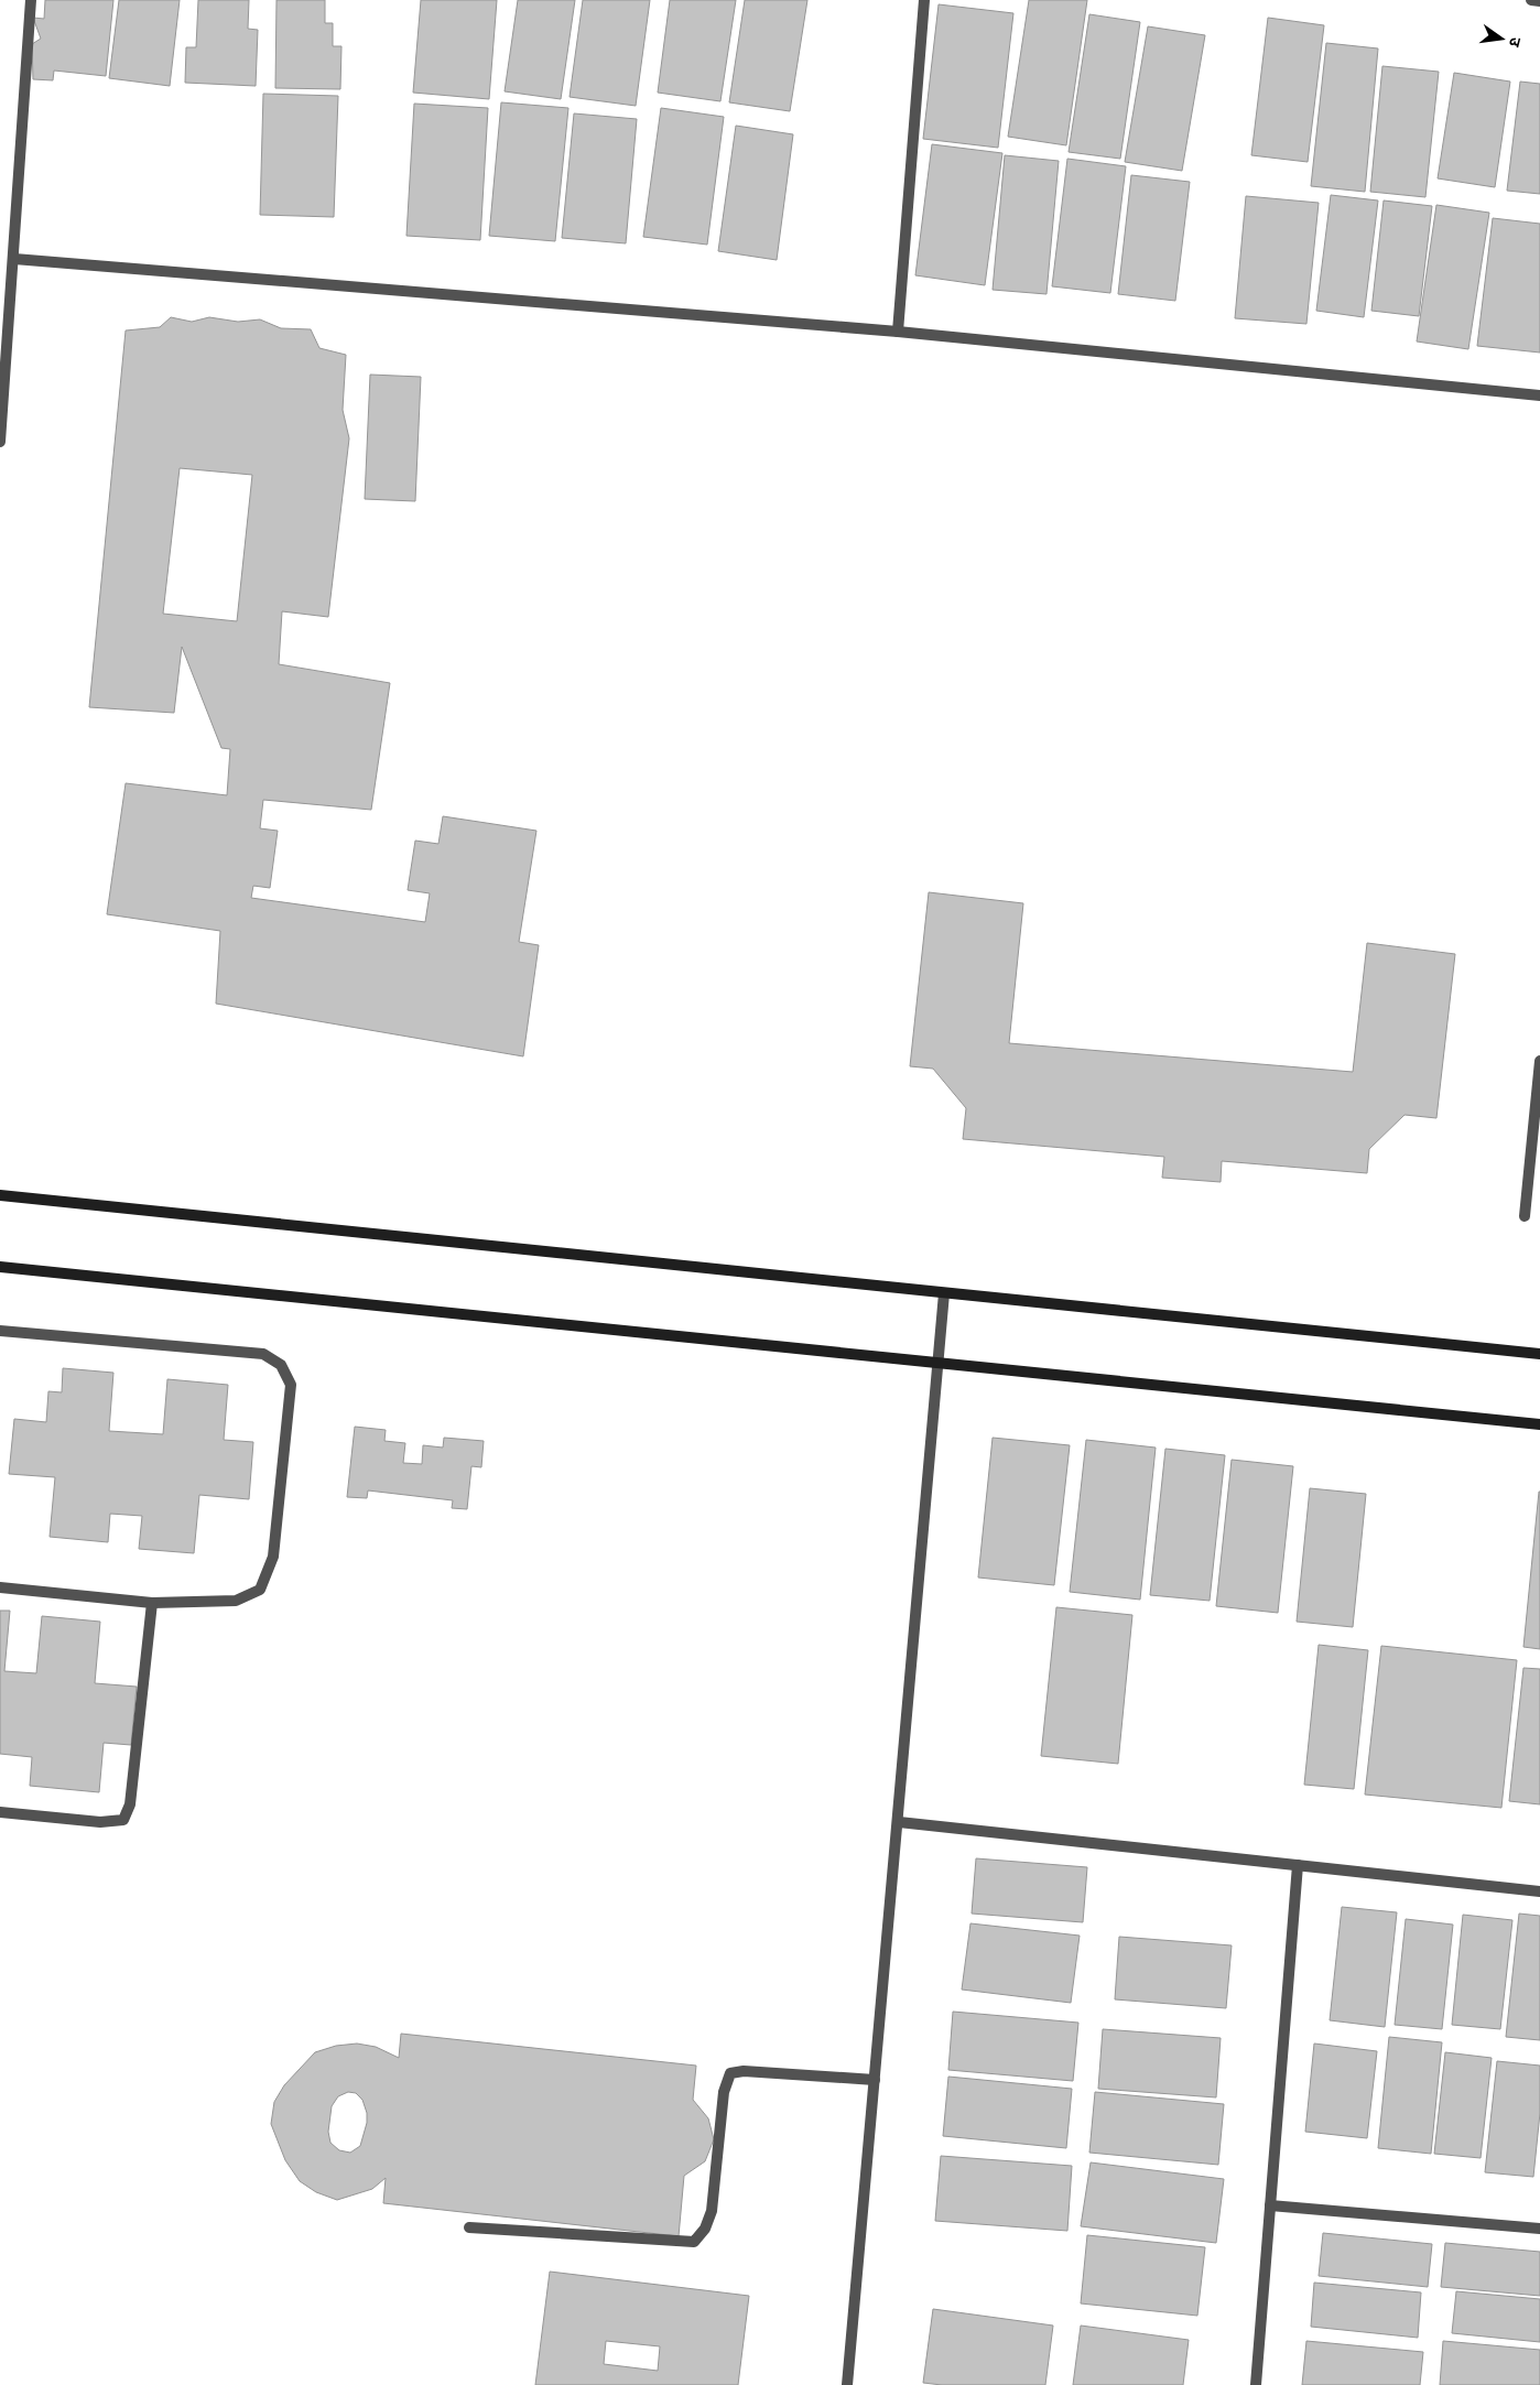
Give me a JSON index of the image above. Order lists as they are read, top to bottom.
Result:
{
  "north": "right"
}
